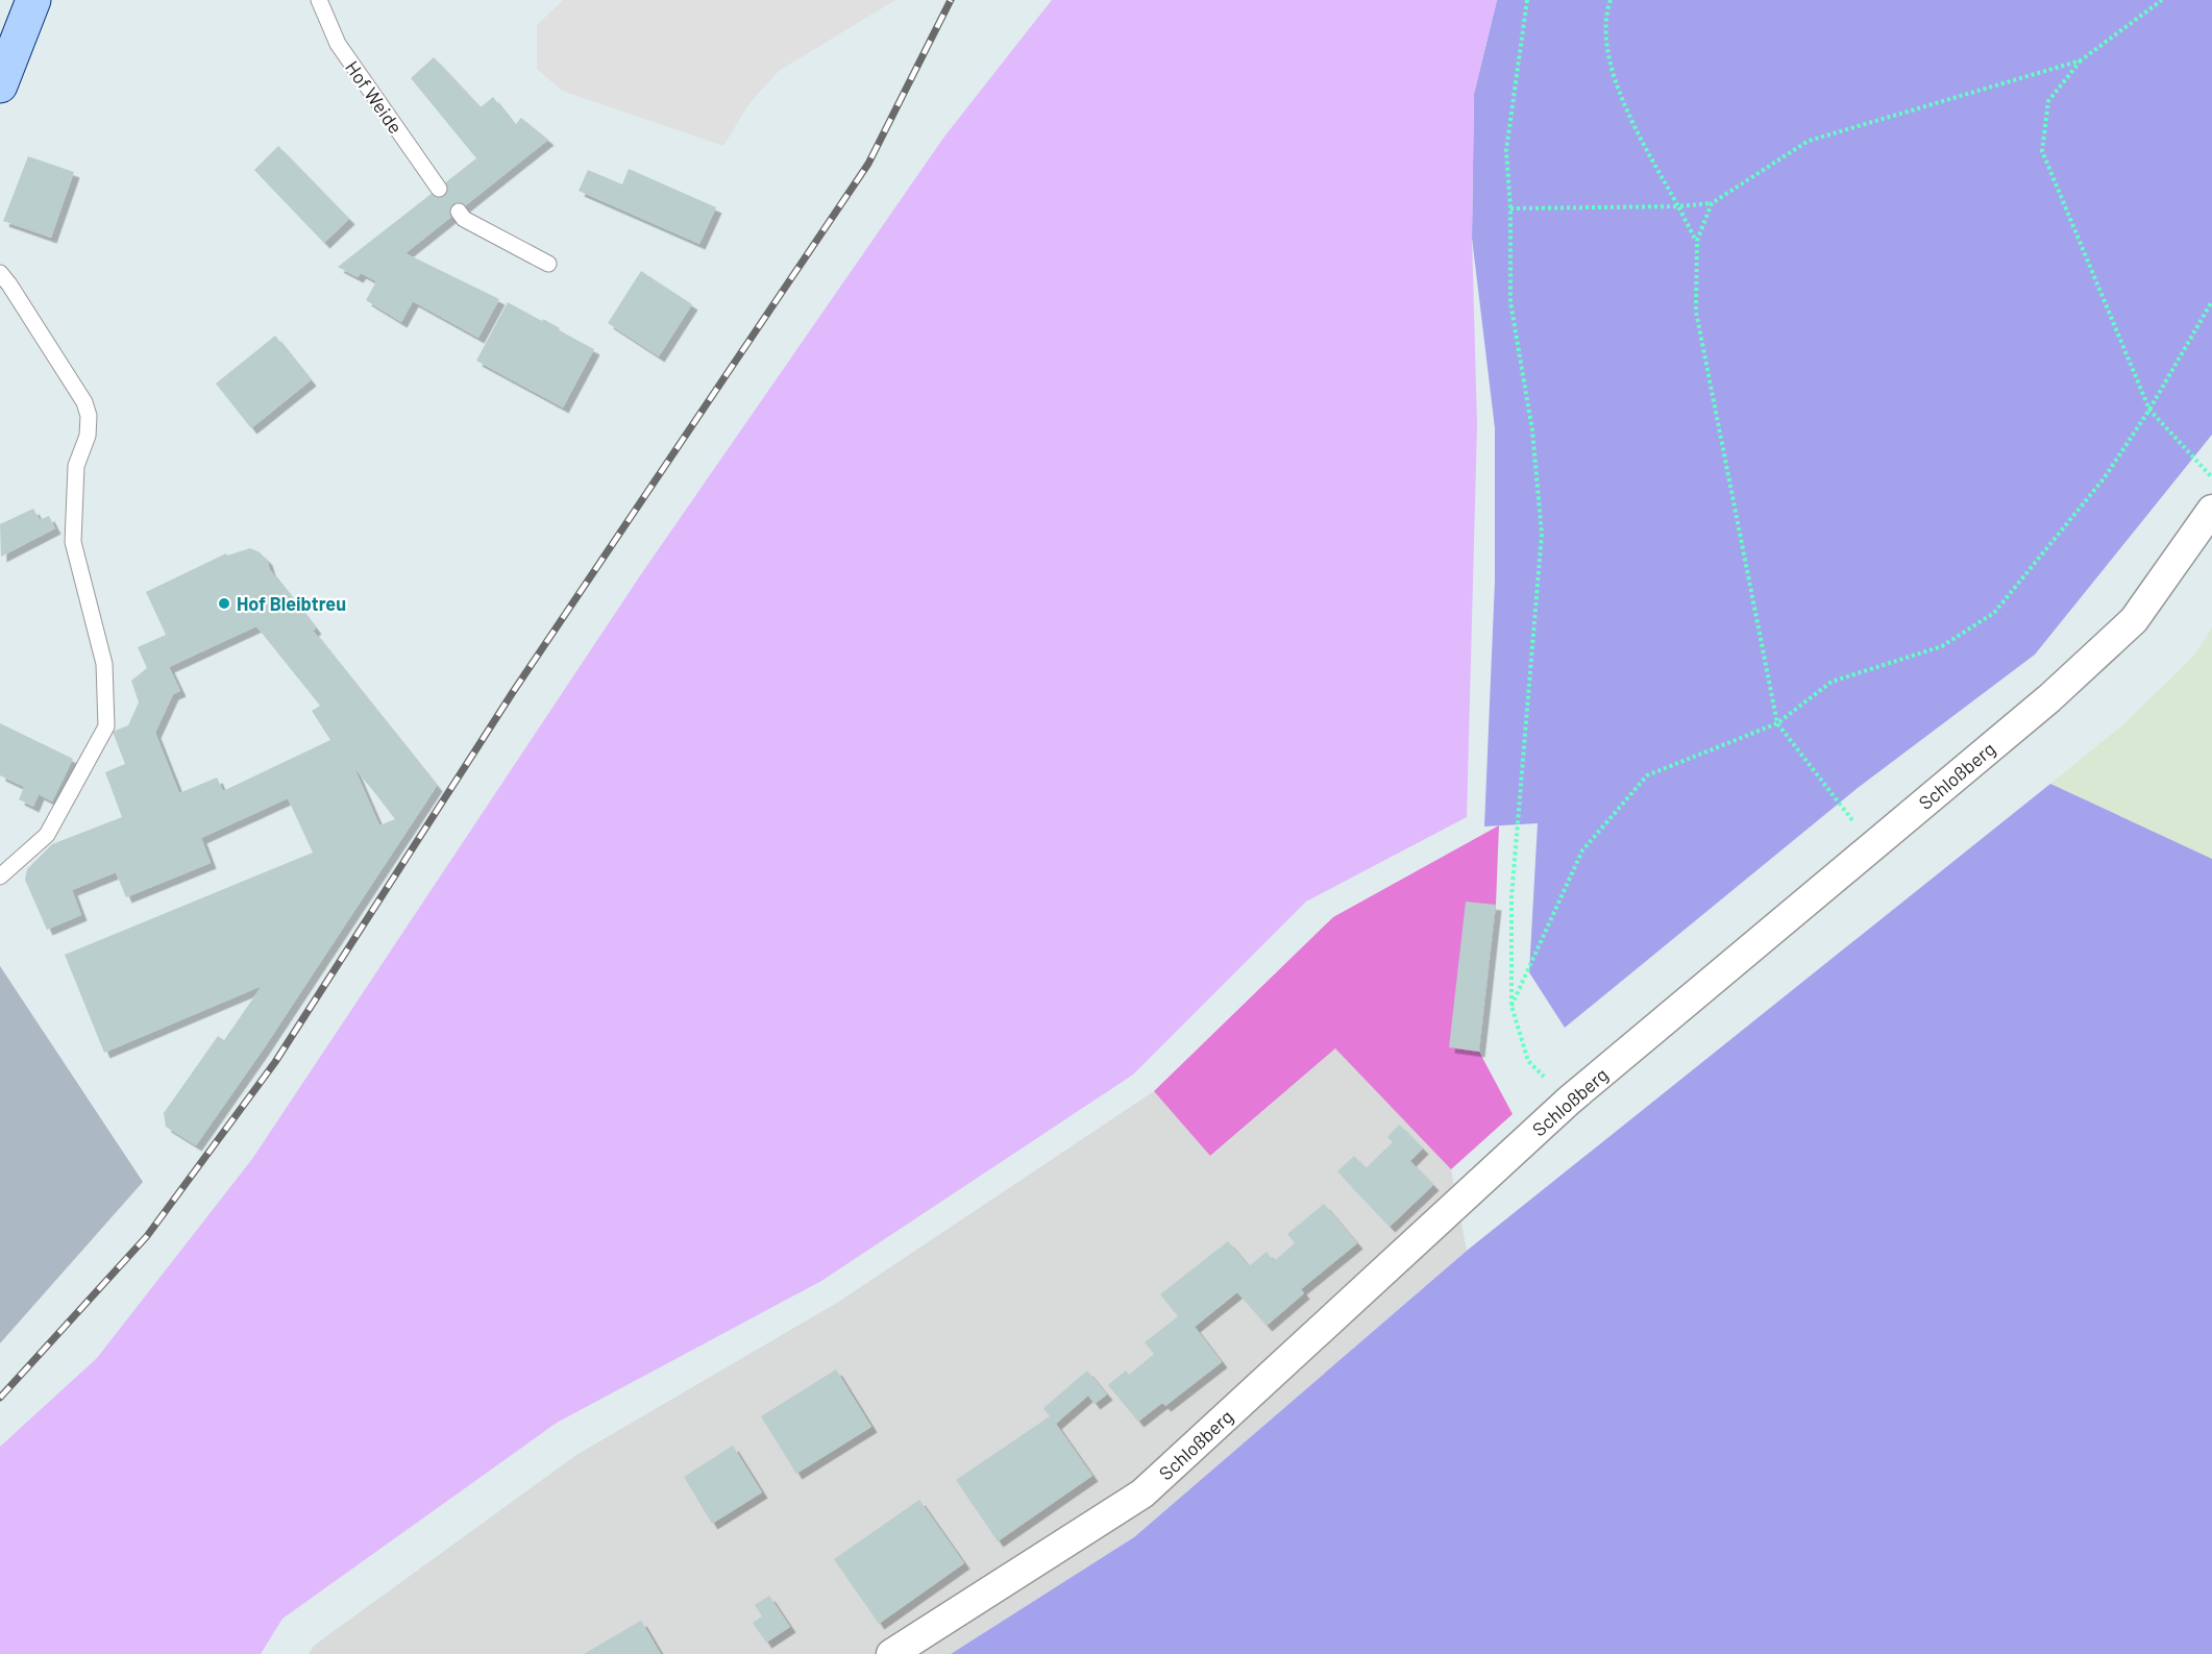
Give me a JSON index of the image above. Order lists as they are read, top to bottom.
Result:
{
  "streets": {
    "street": ["Schloßberg"],
    "lane": ["Hof Weide"]
  },
  "places": ["Hof Bleibtreu"]
}
